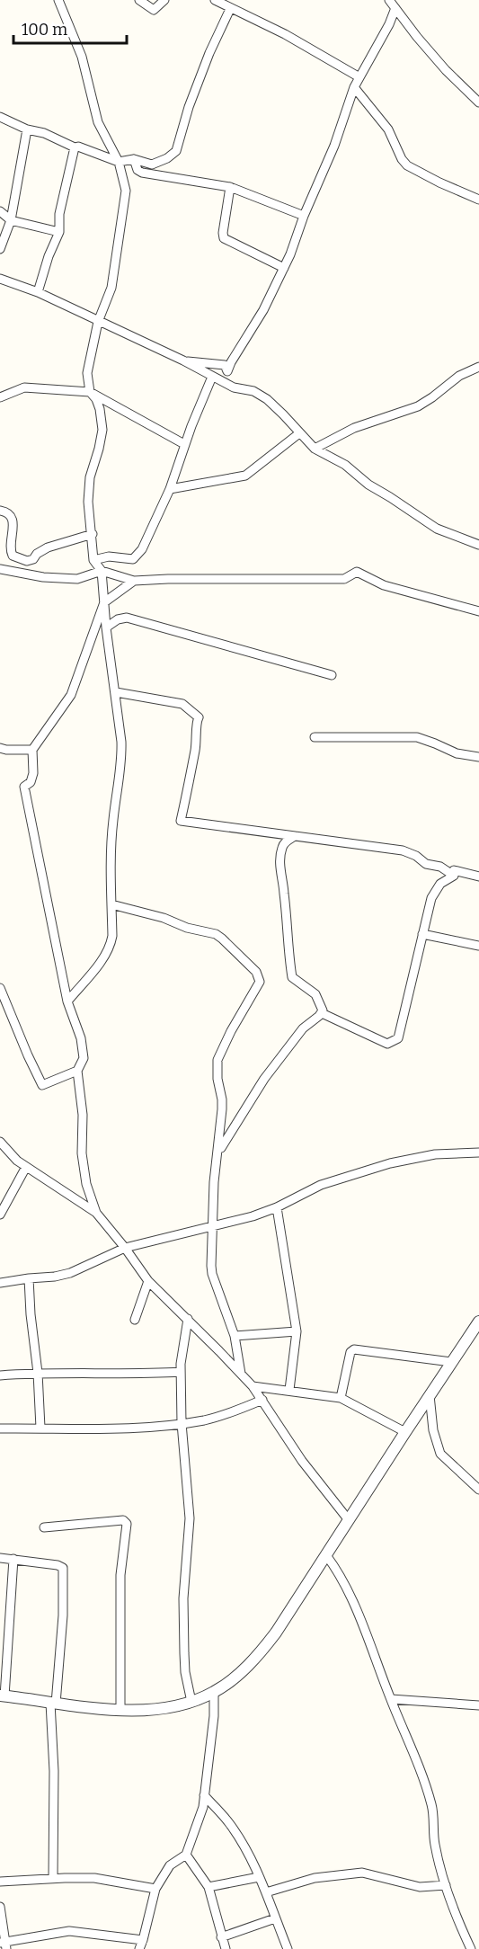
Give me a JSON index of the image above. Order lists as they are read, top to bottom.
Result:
{
  "scale_bar": "100 m"
}
